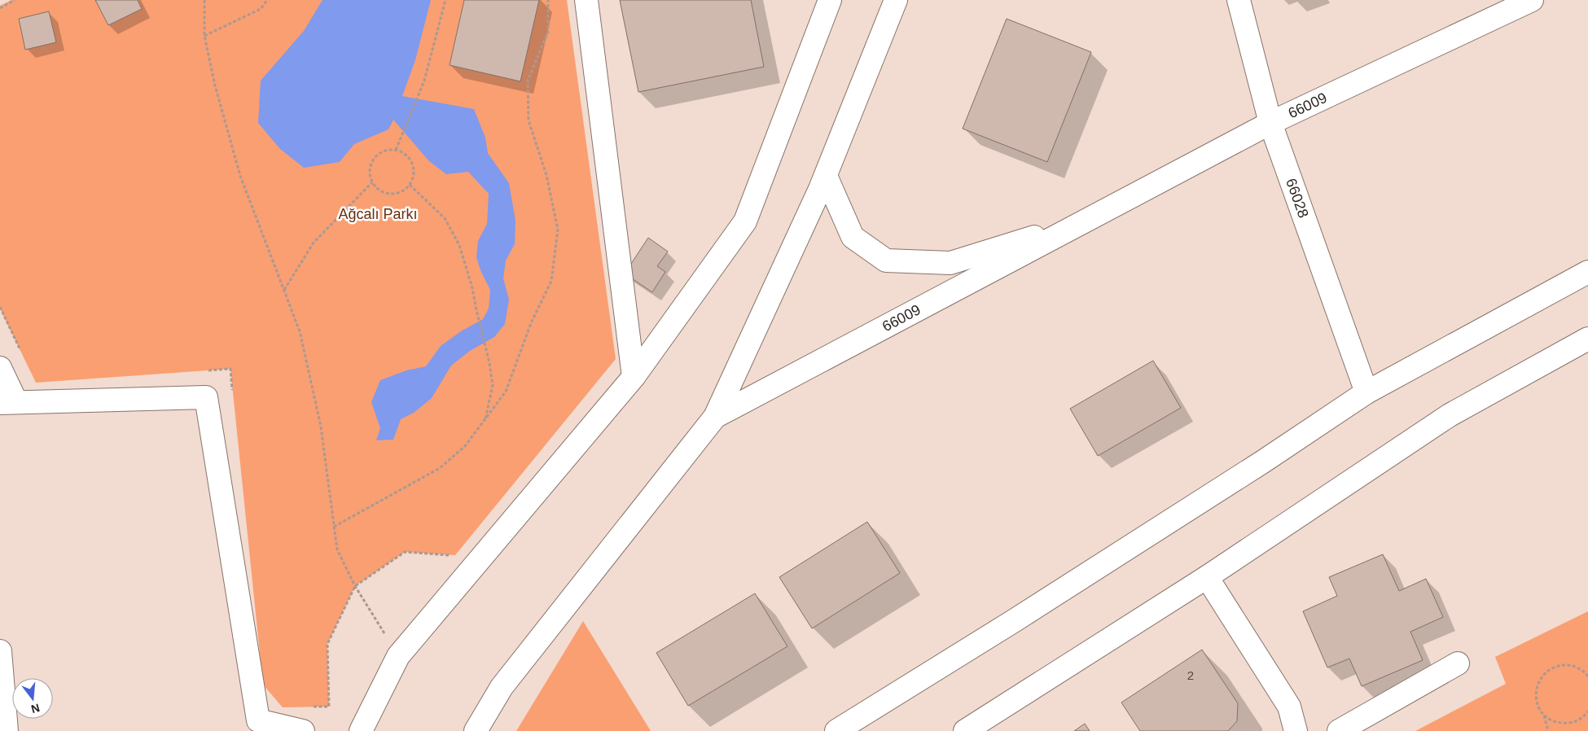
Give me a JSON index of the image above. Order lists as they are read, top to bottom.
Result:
{
  "streets": {
    "main road": ["66009", "66028"]
  },
  "crossings": [
    ["66009", "66028"]
  ],
  "parks": ["Ağcalı Parkı"],
  "house_numbers": ["2"],
  "north": "bottom"
}
